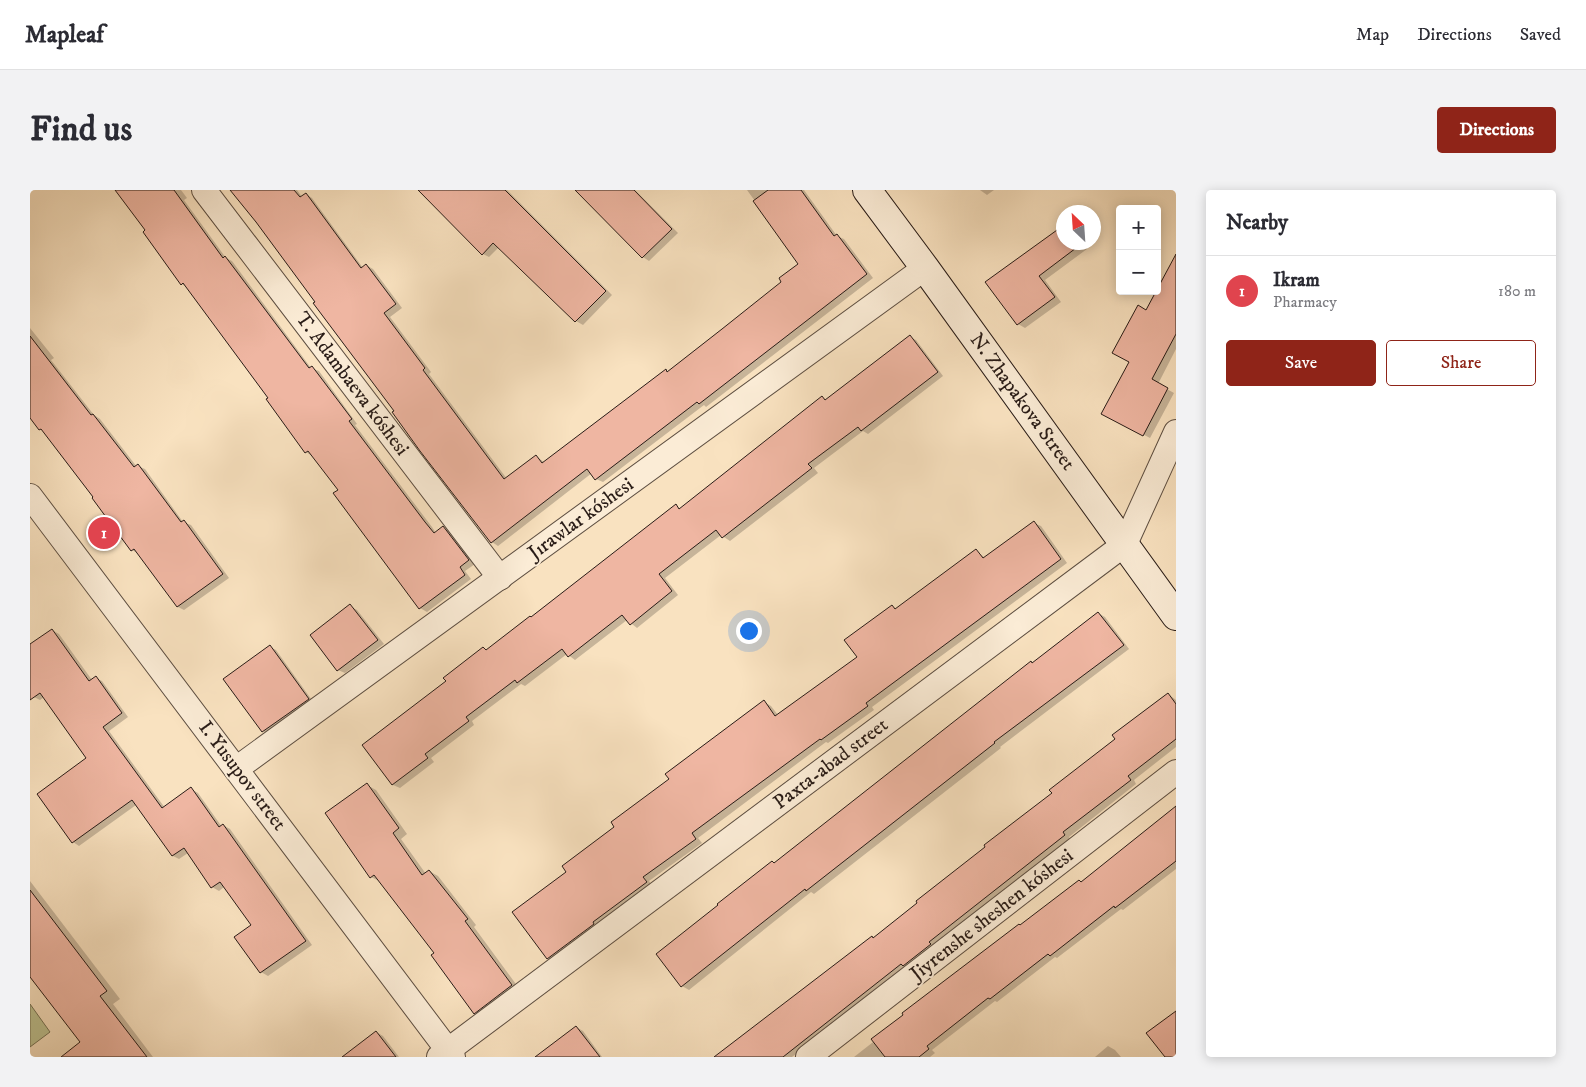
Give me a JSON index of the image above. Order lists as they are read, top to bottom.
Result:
{
  "streets": {
    "main road": ["N. Zhapakova Street"],
    "street": [
      "T. Adambaeva kóshesi",
      "Jırawlar kóshesi",
      "Paxta-abad street",
      "I. Yusupov street",
      "Jiyrenshe sheshen kóshesi"
    ]
  },
  "crossings": [
    ["T. Adambaeva kóshesi", "Jırawlar kóshesi"],
    ["N. Zhapakova Street", "Jırawlar kóshesi"],
    ["N. Zhapakova Street", "Paxta-abad street"],
    ["Jırawlar kóshesi", "I. Yusupov street"],
    ["Paxta-abad street", "I. Yusupov street"]
  ],
  "north": "top left",
  "page": {
    "header": "Mapleaf",
    "nav": ["Map", "Directions", "Saved"],
    "buttons": [
      "Directions",
      ["Save", "Share"]
    ],
    "title": "Find us",
    "heading": "Nearby",
    "map_buttons": ["+", "−"],
    "list": [
      {
        "mark": "1",
        "name": "Ikram",
        "note": "Pharmacy",
        "value": "180 m"
      }
    ],
    "pins": "1"
  }
}
